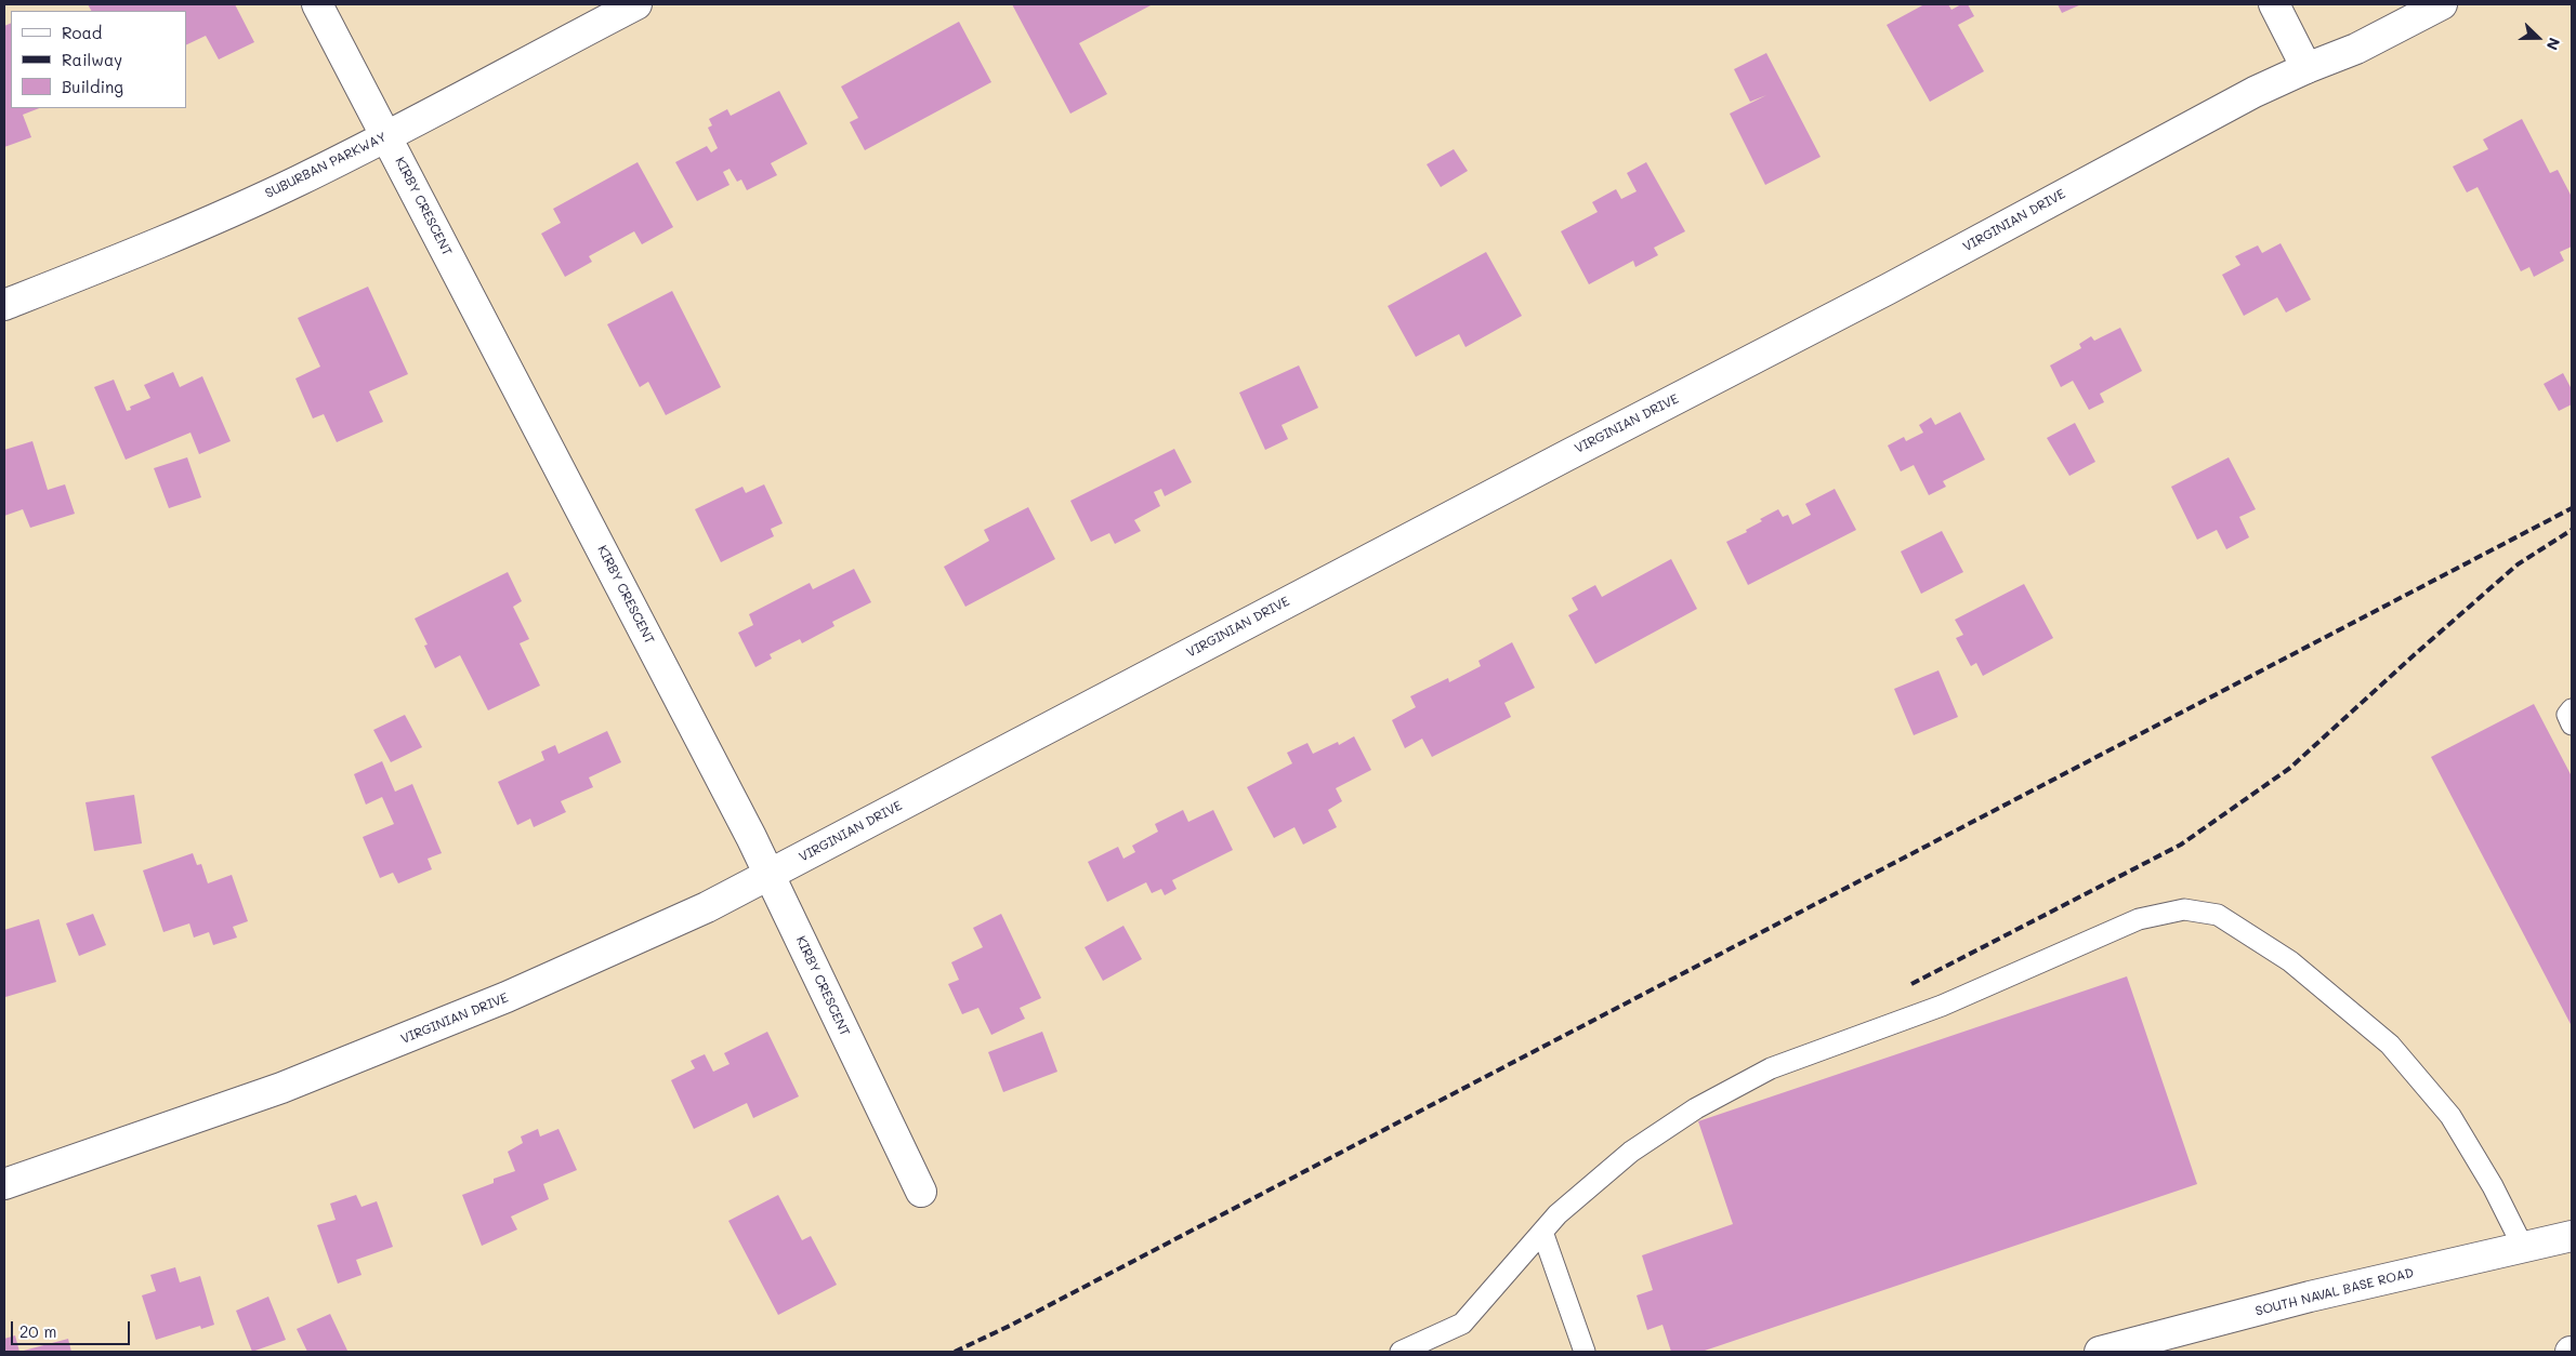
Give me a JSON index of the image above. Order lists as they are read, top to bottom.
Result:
{
  "streets": {
    "street": [
      "SUBURBAN PARKWAY",
      "KIRBY CRESCENT",
      "VIRGINIAN DRIVE",
      "SOUTH NAVAL BASE ROAD"
    ]
  },
  "crossings": [
    ["SUBURBAN PARKWAY", "KIRBY CRESCENT"],
    ["KIRBY CRESCENT", "VIRGINIAN DRIVE"]
  ],
  "legend": ["Road", "Railway", "Building"],
  "scale_bar": "20 m",
  "north": "right"
}
